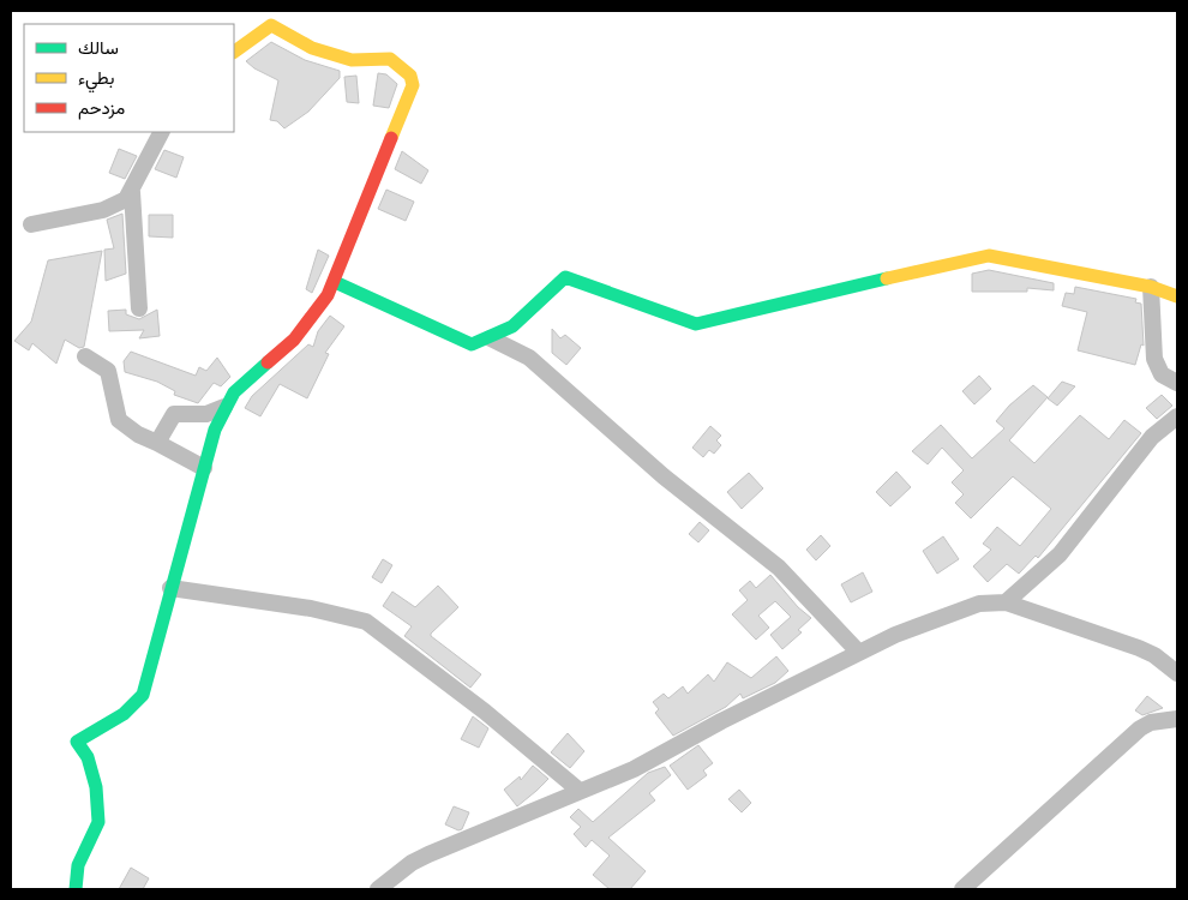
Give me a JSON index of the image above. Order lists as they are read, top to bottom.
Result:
{
  "legend": ["سالك", "بطيء", "مزدحم"]
}
